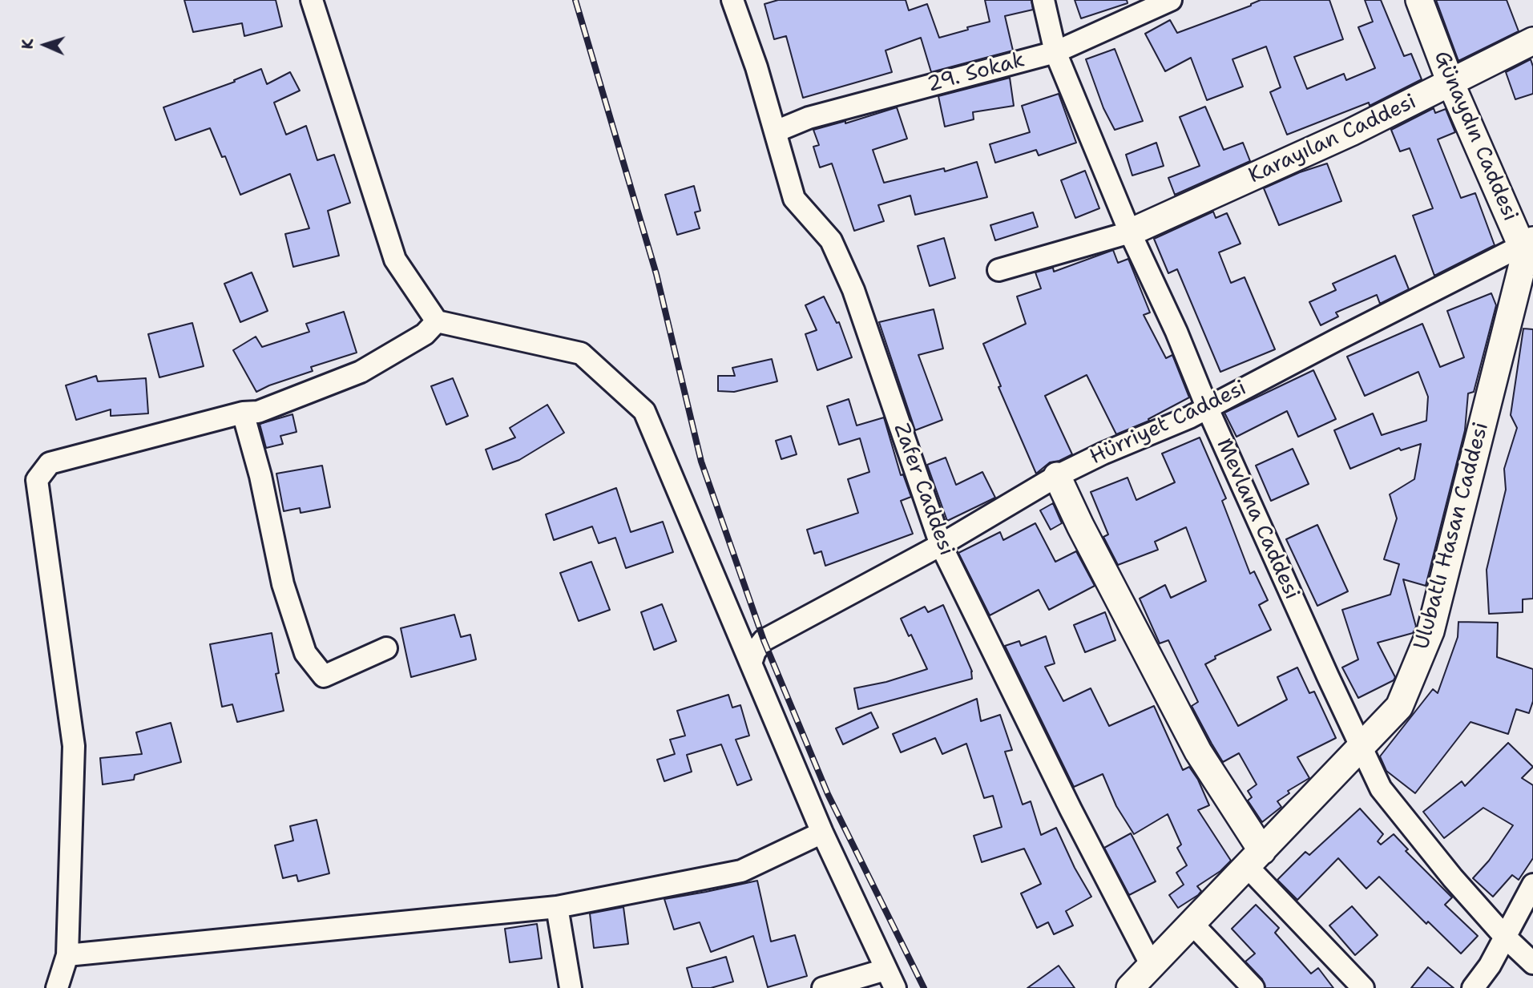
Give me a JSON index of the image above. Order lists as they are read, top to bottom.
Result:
{
  "streets": {
    "street": [
      "29. Sokak",
      "Günaydın Caddesi",
      "Karayılan Caddesi",
      "Hürriyet Caddesi",
      "Zafer Caddesi",
      "Mevlana Caddesi",
      "Ulubatlı Hasan Caddesi"
    ]
  },
  "crossings": [
    ["29. Sokak", "Zafer Caddesi"],
    ["29. Sokak", "Mevlana Caddesi"],
    ["Günaydın Caddesi", "Karayılan Caddesi"],
    ["Günaydın Caddesi", "Hürriyet Caddesi"],
    ["Günaydın Caddesi", "Ulubatlı Hasan Caddesi"],
    ["Karayılan Caddesi", "Mevlana Caddesi"],
    ["Hürriyet Caddesi", "Zafer Caddesi"],
    ["Hürriyet Caddesi", "Mevlana Caddesi"],
    ["Hürriyet Caddesi", "Ulubatlı Hasan Caddesi"],
    ["Zafer Caddesi", "Ulubatlı Hasan Caddesi"],
    ["Mevlana Caddesi", "Ulubatlı Hasan Caddesi"]
  ],
  "north": "left"
}
